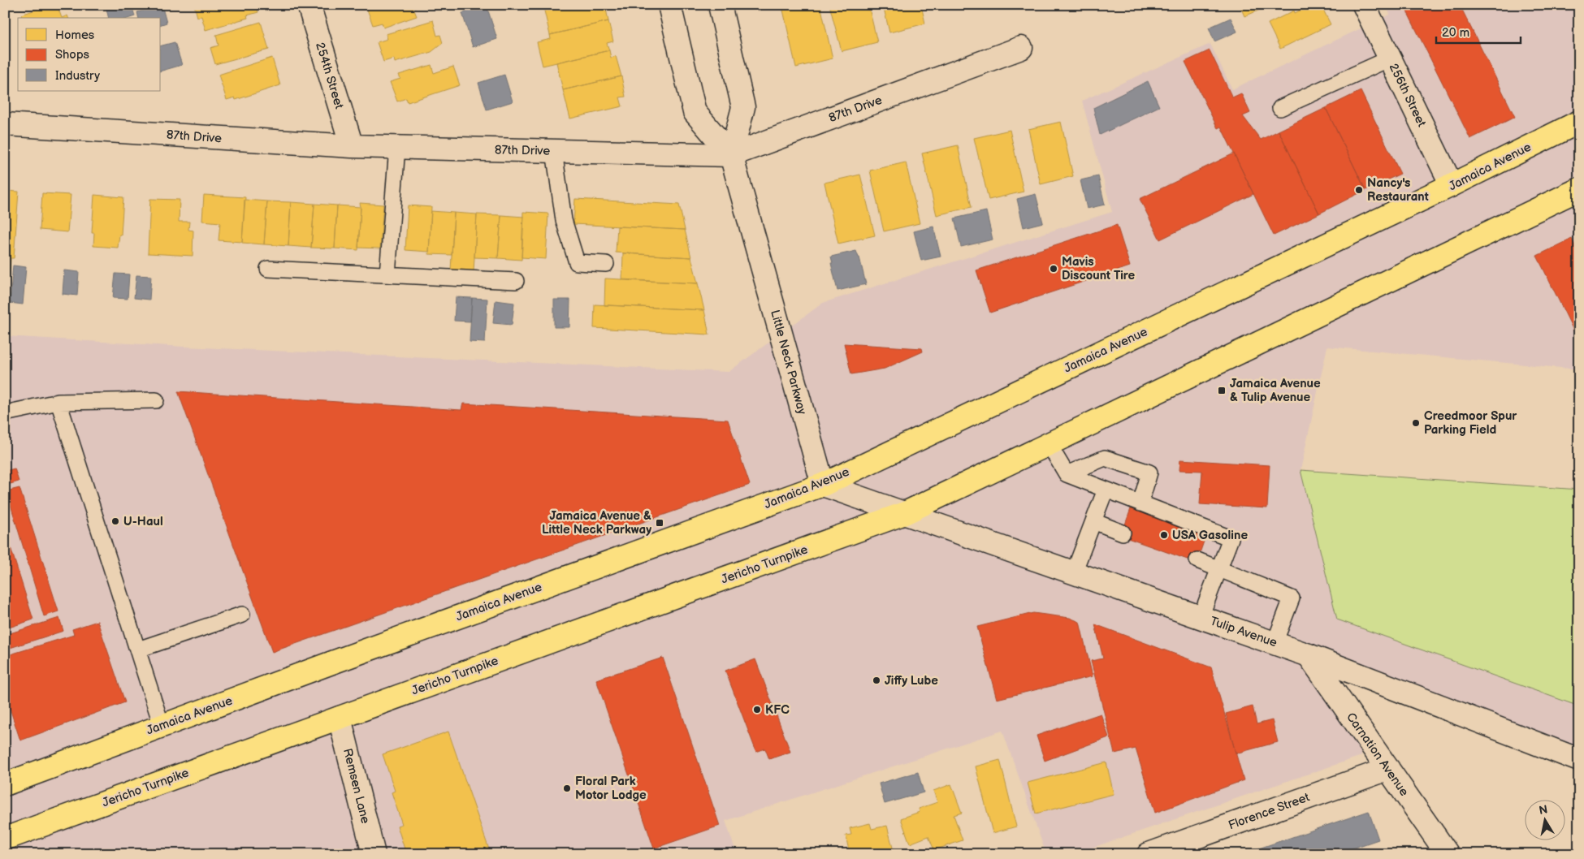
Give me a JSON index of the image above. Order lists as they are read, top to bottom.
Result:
{
  "streets": {
    "main road": ["Jamaica Avenue", "Jericho Turnpike"],
    "street": [
      "254th Street",
      "256th Street",
      "87th Drive",
      "Little Neck Parkway",
      "Tulip Avenue",
      "Carnation Avenue",
      "Remsen Lane",
      "Florence Street"
    ]
  },
  "crossings": [
    ["254th Street", "87th Drive"],
    ["256th Street", "Jamaica Avenue"],
    ["87th Drive", "Little Neck Parkway"],
    ["Jamaica Avenue", "Little Neck Parkway"],
    ["Jericho Turnpike", "Tulip Avenue"],
    ["Jericho Turnpike", "Remsen Lane"],
    ["Tulip Avenue", "Carnation Avenue"],
    ["Carnation Avenue", "Florence Street"]
  ],
  "places": {
    "other": [
      "Nancy's Restaurant",
      "Mavis Discount Tire",
      "Creedmoor Spur Parking Field",
      "U-Haul",
      "USA Gasoline",
      "Jiffy Lube",
      "KFC",
      "Floral Park Motor Lodge"
    ],
    "transit": ["Jamaica Avenue & Tulip Avenue", "Jamaica Avenue & Little Neck Parkway"]
  },
  "legend": ["Homes", "Shops", "Industry"],
  "scale_bar": "20 m",
  "north": "top"
}
